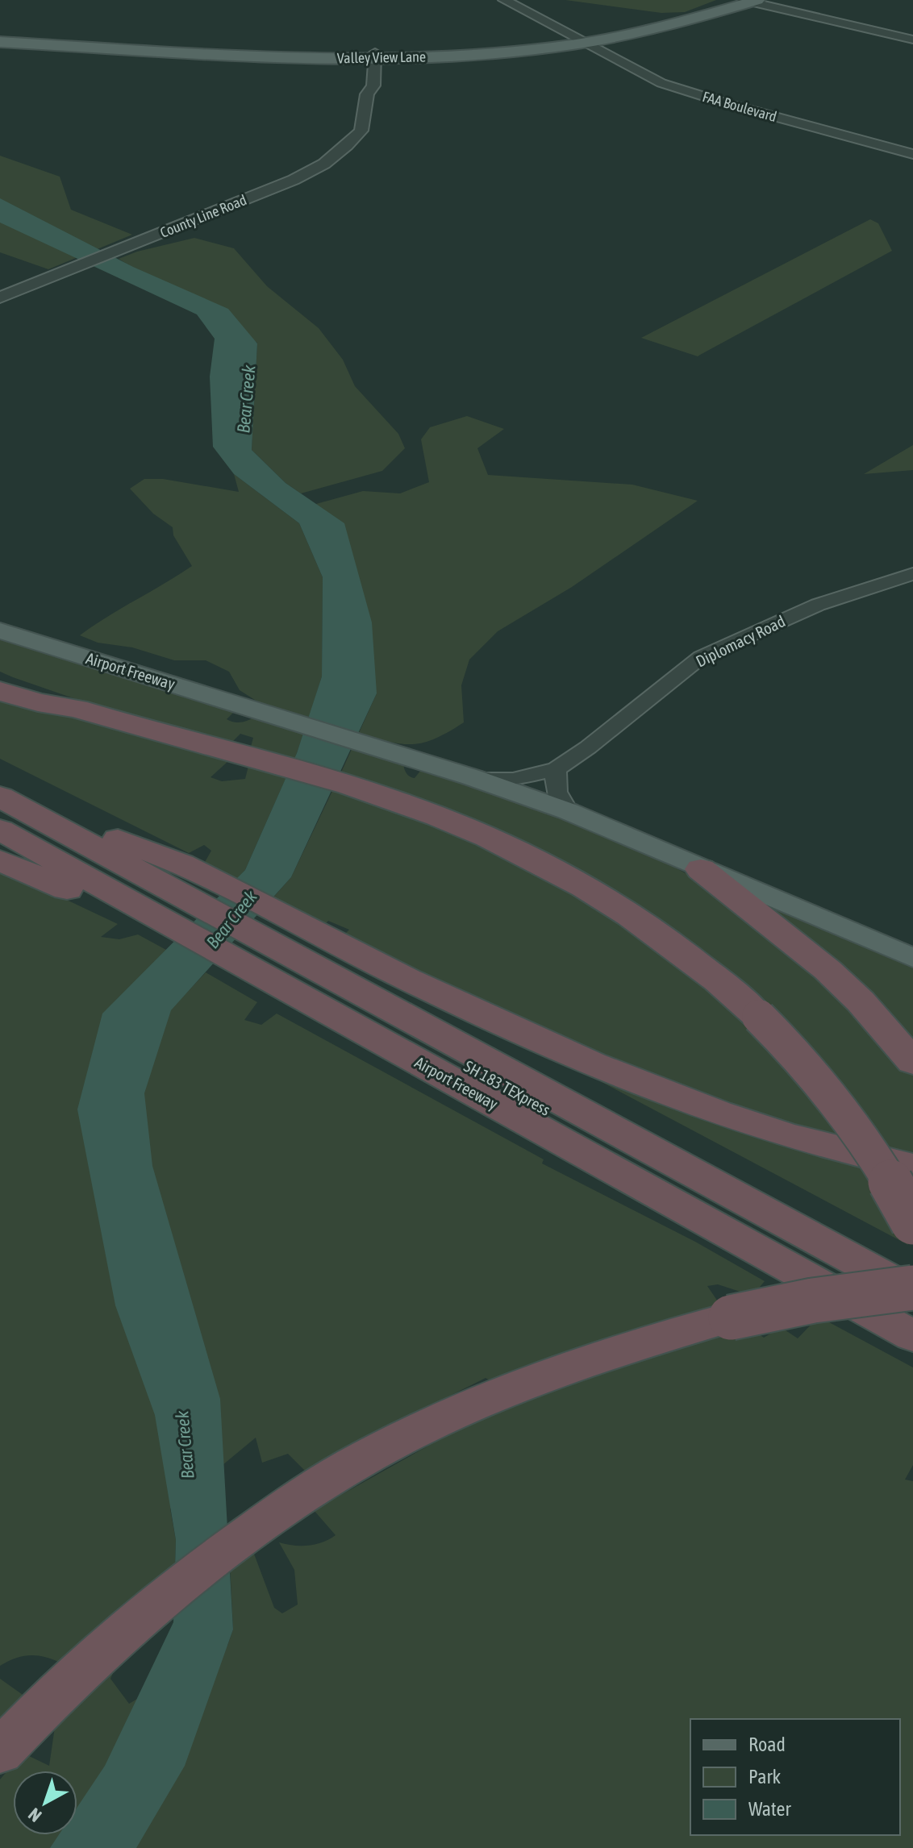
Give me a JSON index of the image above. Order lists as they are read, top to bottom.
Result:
{
  "streets": {
    "highway": ["Airport Freeway", "SH 183 TEXpress"],
    "main road": ["Valley View Lane"],
    "street": ["FAA Boulevard", "County Line Road", "Diplomacy Road"]
  },
  "crossings": [
    ["Valley View Lane", "FAA Boulevard"],
    ["Valley View Lane", "County Line Road"],
    ["Diplomacy Road", "Airport Freeway"],
    ["Airport Freeway", "SH 183 TEXpress"]
  ],
  "water": ["Bear Creek"],
  "legend": ["Road", "Park", "Water"],
  "north": "bottom left"
}
